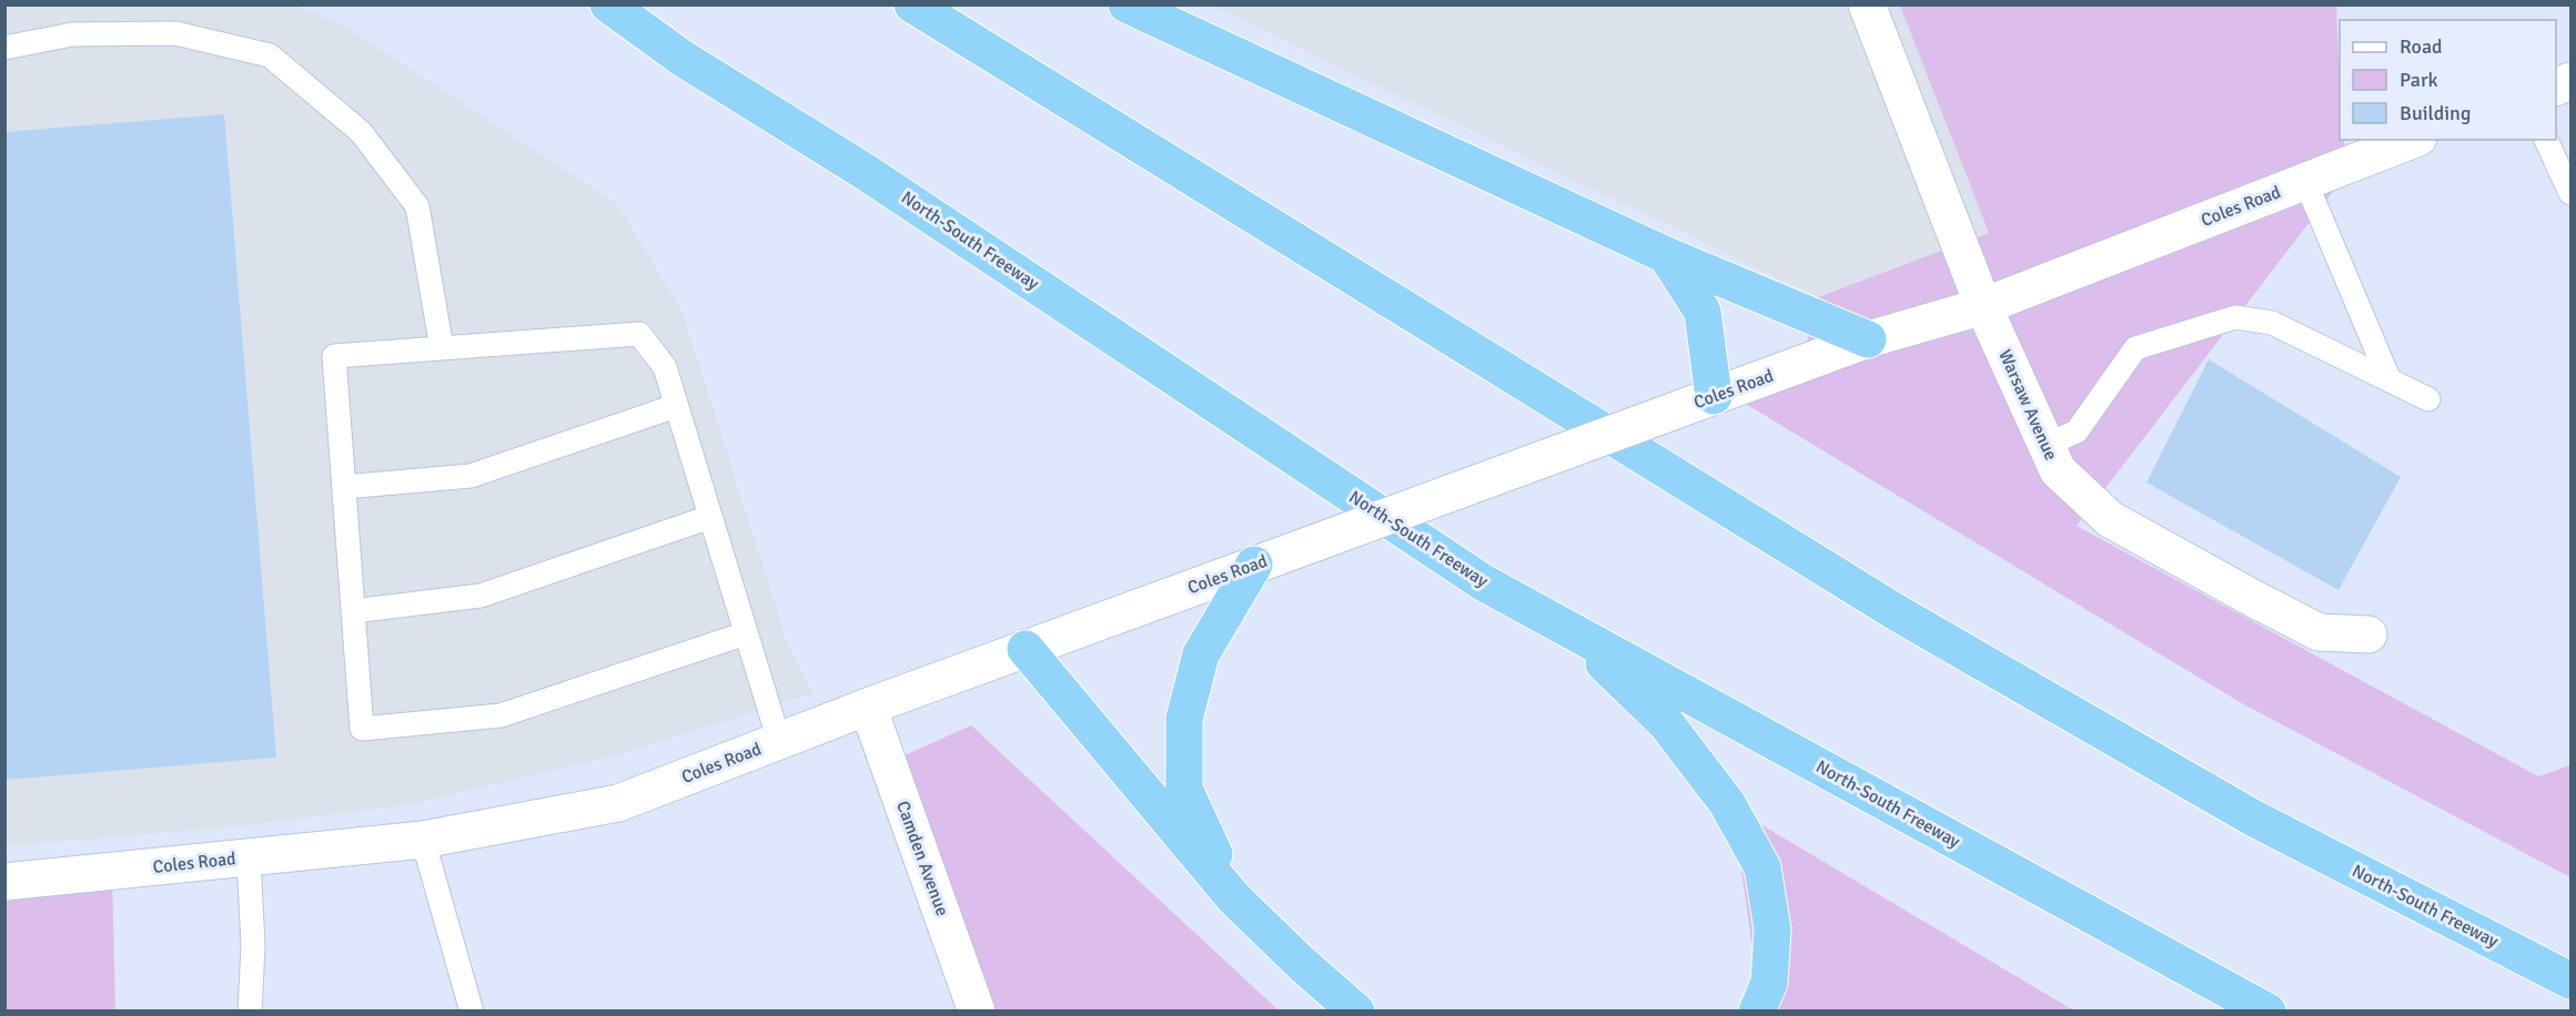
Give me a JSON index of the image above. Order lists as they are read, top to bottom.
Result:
{
  "streets": {
    "highway": ["North-South Freeway"],
    "street": ["Coles Road", "Warsaw Avenue", "Camden Avenue"]
  },
  "crossings": [
    ["Coles Road", "Warsaw Avenue"],
    ["Coles Road", "Camden Avenue"]
  ],
  "legend": ["Road", "Park", "Building"]
}
